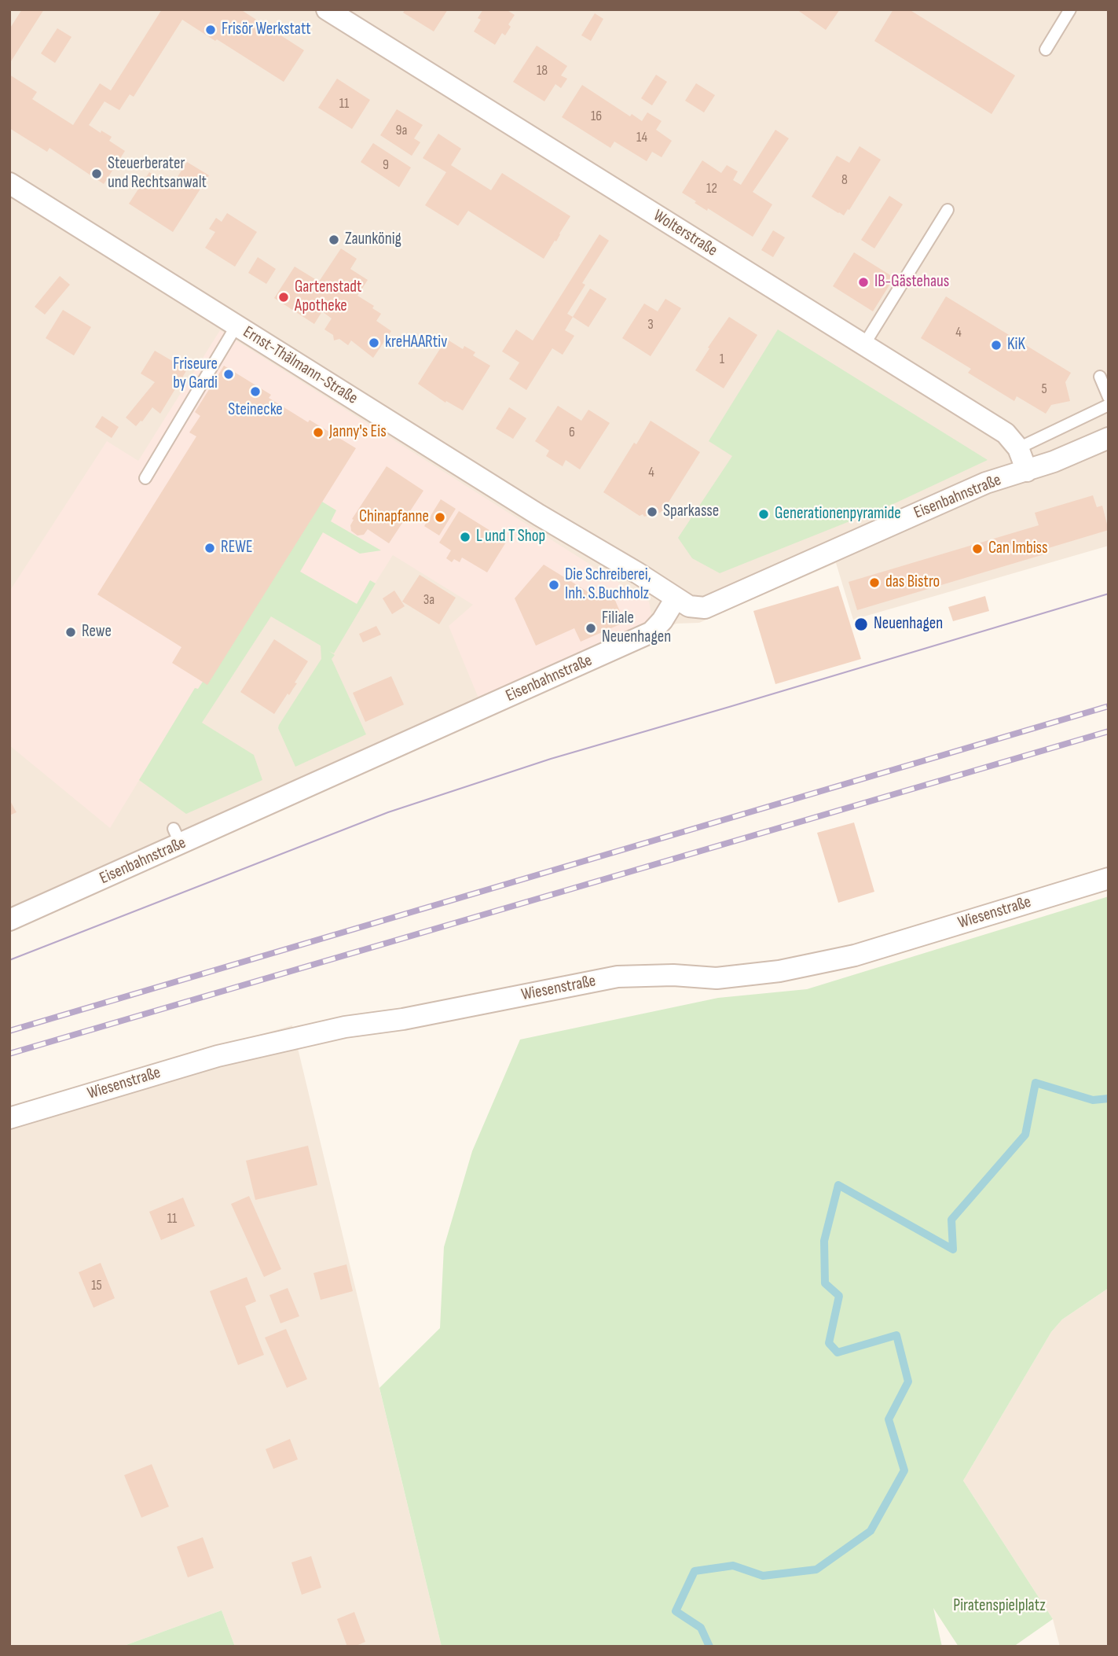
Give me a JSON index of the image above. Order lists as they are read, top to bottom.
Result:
{
  "streets": {
    "street": [
      "Wolterstraße",
      "Ernst-Thälmann-Straße",
      "Eisenbahnstraße",
      "Wiesenstraße"
    ]
  },
  "crossings": [
    ["Wolterstraße", "Eisenbahnstraße"],
    ["Ernst-Thälmann-Straße", "Eisenbahnstraße"]
  ],
  "parks": ["Piratenspielplatz"],
  "places": [
    "Frisör Werkstatt",
    "Steuerberater und Rechtsanwalt",
    "Zaunkönig",
    "IB-Gästehaus",
    "Gartenstadt Apotheke",
    "kreHAARtiv",
    "KiK",
    "Friseure by Gardi",
    "Steinecke",
    "Janny's Eis",
    "Sparkasse",
    "Generationenpyramide",
    "Chinapfanne",
    "L und T Shop",
    "REWE",
    "Can Imbiss",
    "das Bistro",
    "Die Schreiberei, Inh. S.Buchholz",
    "Neuenhagen",
    "Filiale Neuenhagen",
    "Rewe"
  ],
  "house_numbers": [
    "18",
    "11",
    "16",
    "9a",
    "14",
    "9",
    "8",
    "12",
    "3",
    "4",
    "1",
    "5",
    "6",
    "4",
    "3a",
    "11",
    "15"
  ]
}
